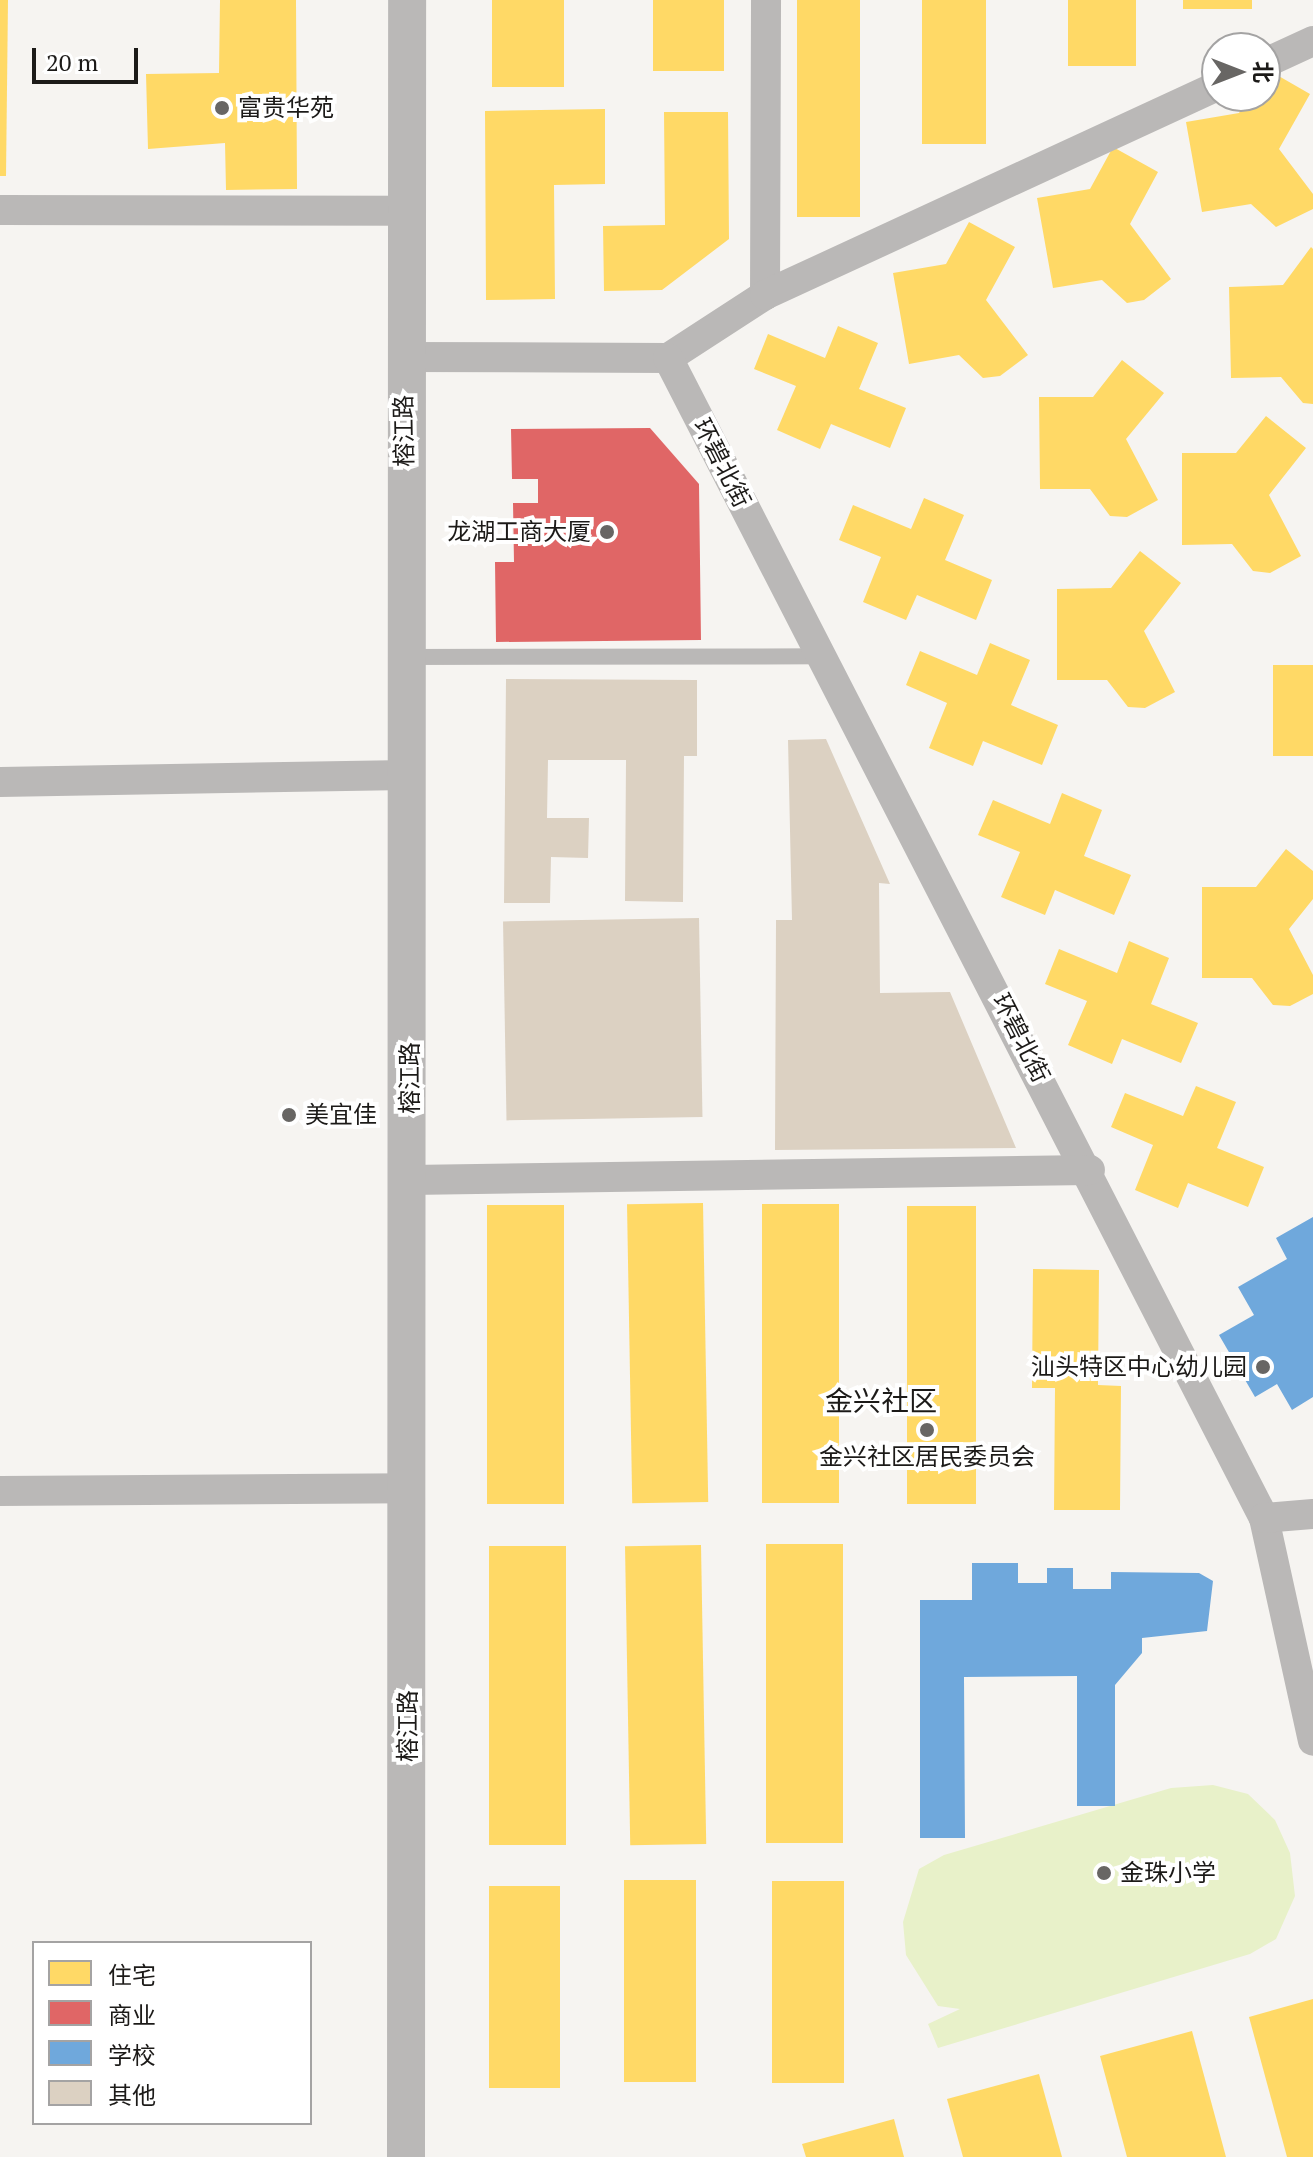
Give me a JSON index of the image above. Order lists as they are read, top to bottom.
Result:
{
  "streets": {
    "street": ["榕江路", "环碧北街"]
  },
  "districts": ["金兴社区"],
  "places": [
    "富贵华苑",
    "龙湖工商大厦",
    "美宜佳",
    "汕头特区中心幼儿园",
    "金兴社区居民委员会",
    "金珠小学"
  ],
  "legend": [
    "住宅",
    "商业",
    "学校",
    "其他"
  ],
  "scale_bar": "20 m",
  "north": "right"
}
